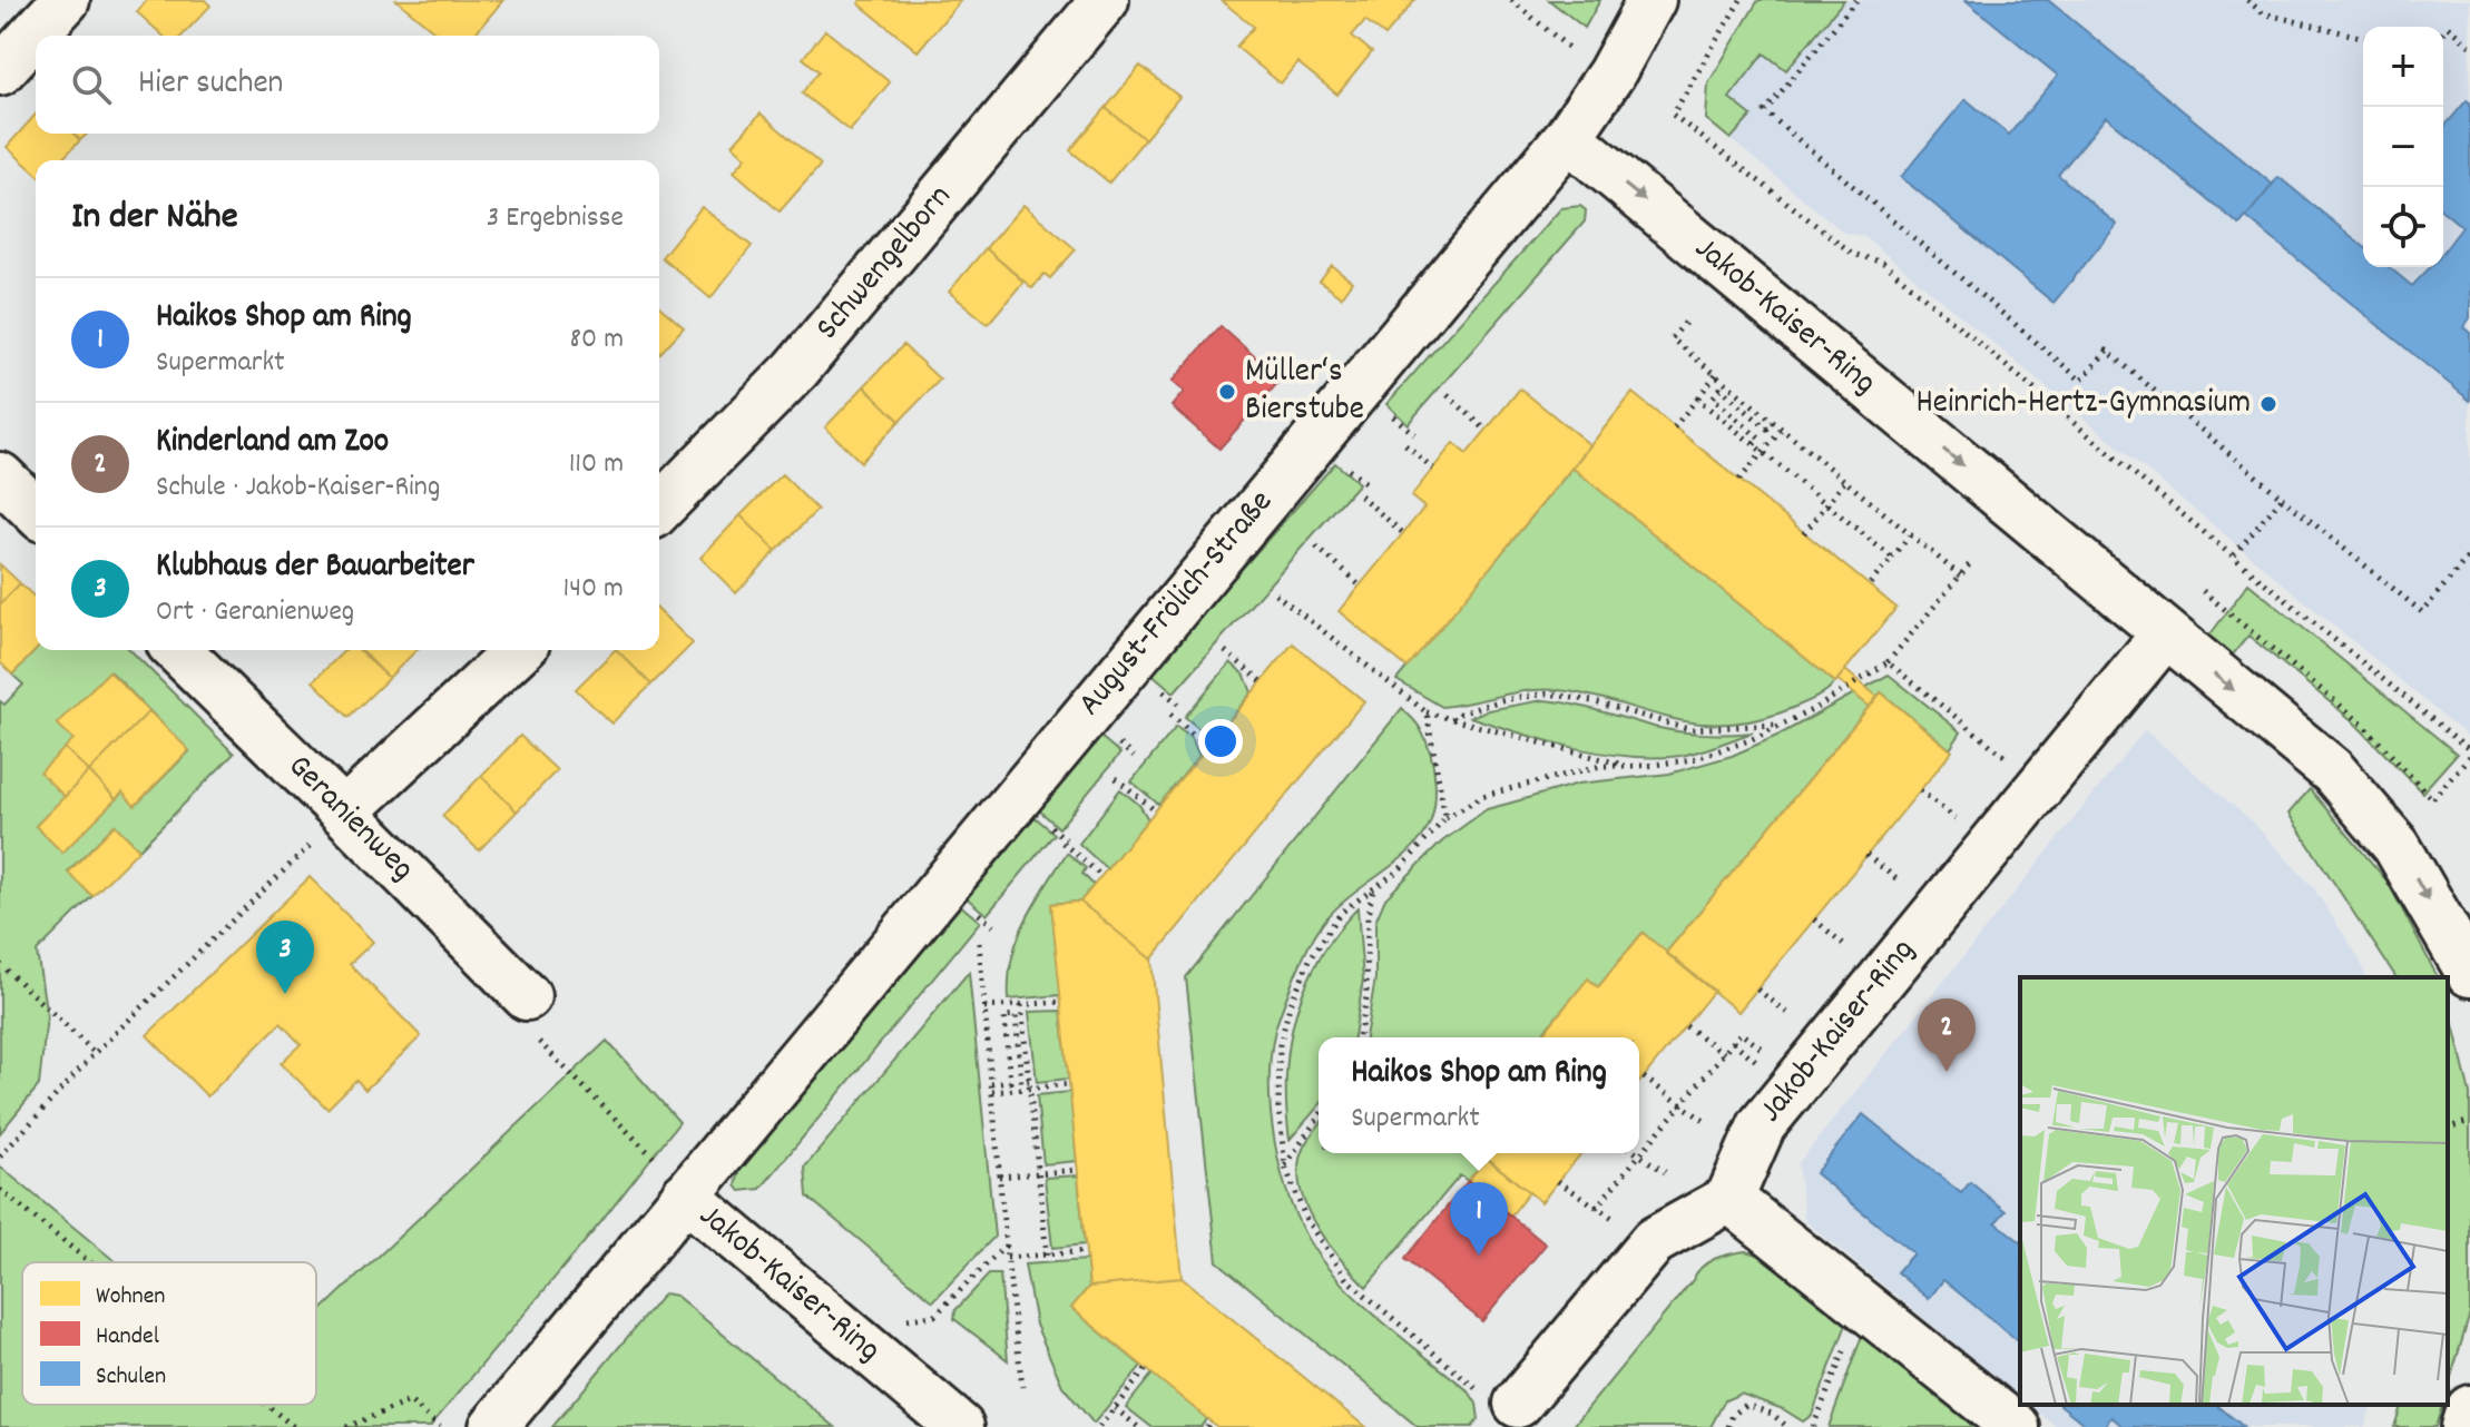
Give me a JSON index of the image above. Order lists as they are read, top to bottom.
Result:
{
  "streets": {
    "street": [
      "Schwengelborn",
      "Jakob-Kaiser-Ring",
      "August-Frölich-Straße",
      "Geranienweg"
    ]
  },
  "crossings": [
    ["Jakob-Kaiser-Ring", "August-Frölich-Straße"]
  ],
  "one_way": ["Jakob-Kaiser-Ring"],
  "places": ["Müller‘s Bierstube", "Heinrich-Hertz-Gymnasium"],
  "legend": ["Wohnen", "Handel", "Schulen"],
  "page": {
    "map_buttons": ["+", "−"],
    "search": "Hier suchen",
    "heading": ["In der Nähe", "3 Ergebnisse"],
    "list": [
      {
        "mark": "1",
        "name": "Haikos Shop am Ring",
        "note": "Supermarkt",
        "value": "80 m"
      },
      {
        "mark": "2",
        "name": "Kinderland am Zoo",
        "note": "Schule · Jakob-Kaiser-Ring",
        "value": "110 m"
      },
      {
        "mark": "3",
        "name": "Klubhaus der Bauarbeiter",
        "note": "Ort · Geranienweg",
        "value": "140 m"
      }
    ],
    "pins": ["3", "2", "1"],
    "popup": ["Haikos Shop am Ring", "Supermarkt"]
  }
}
